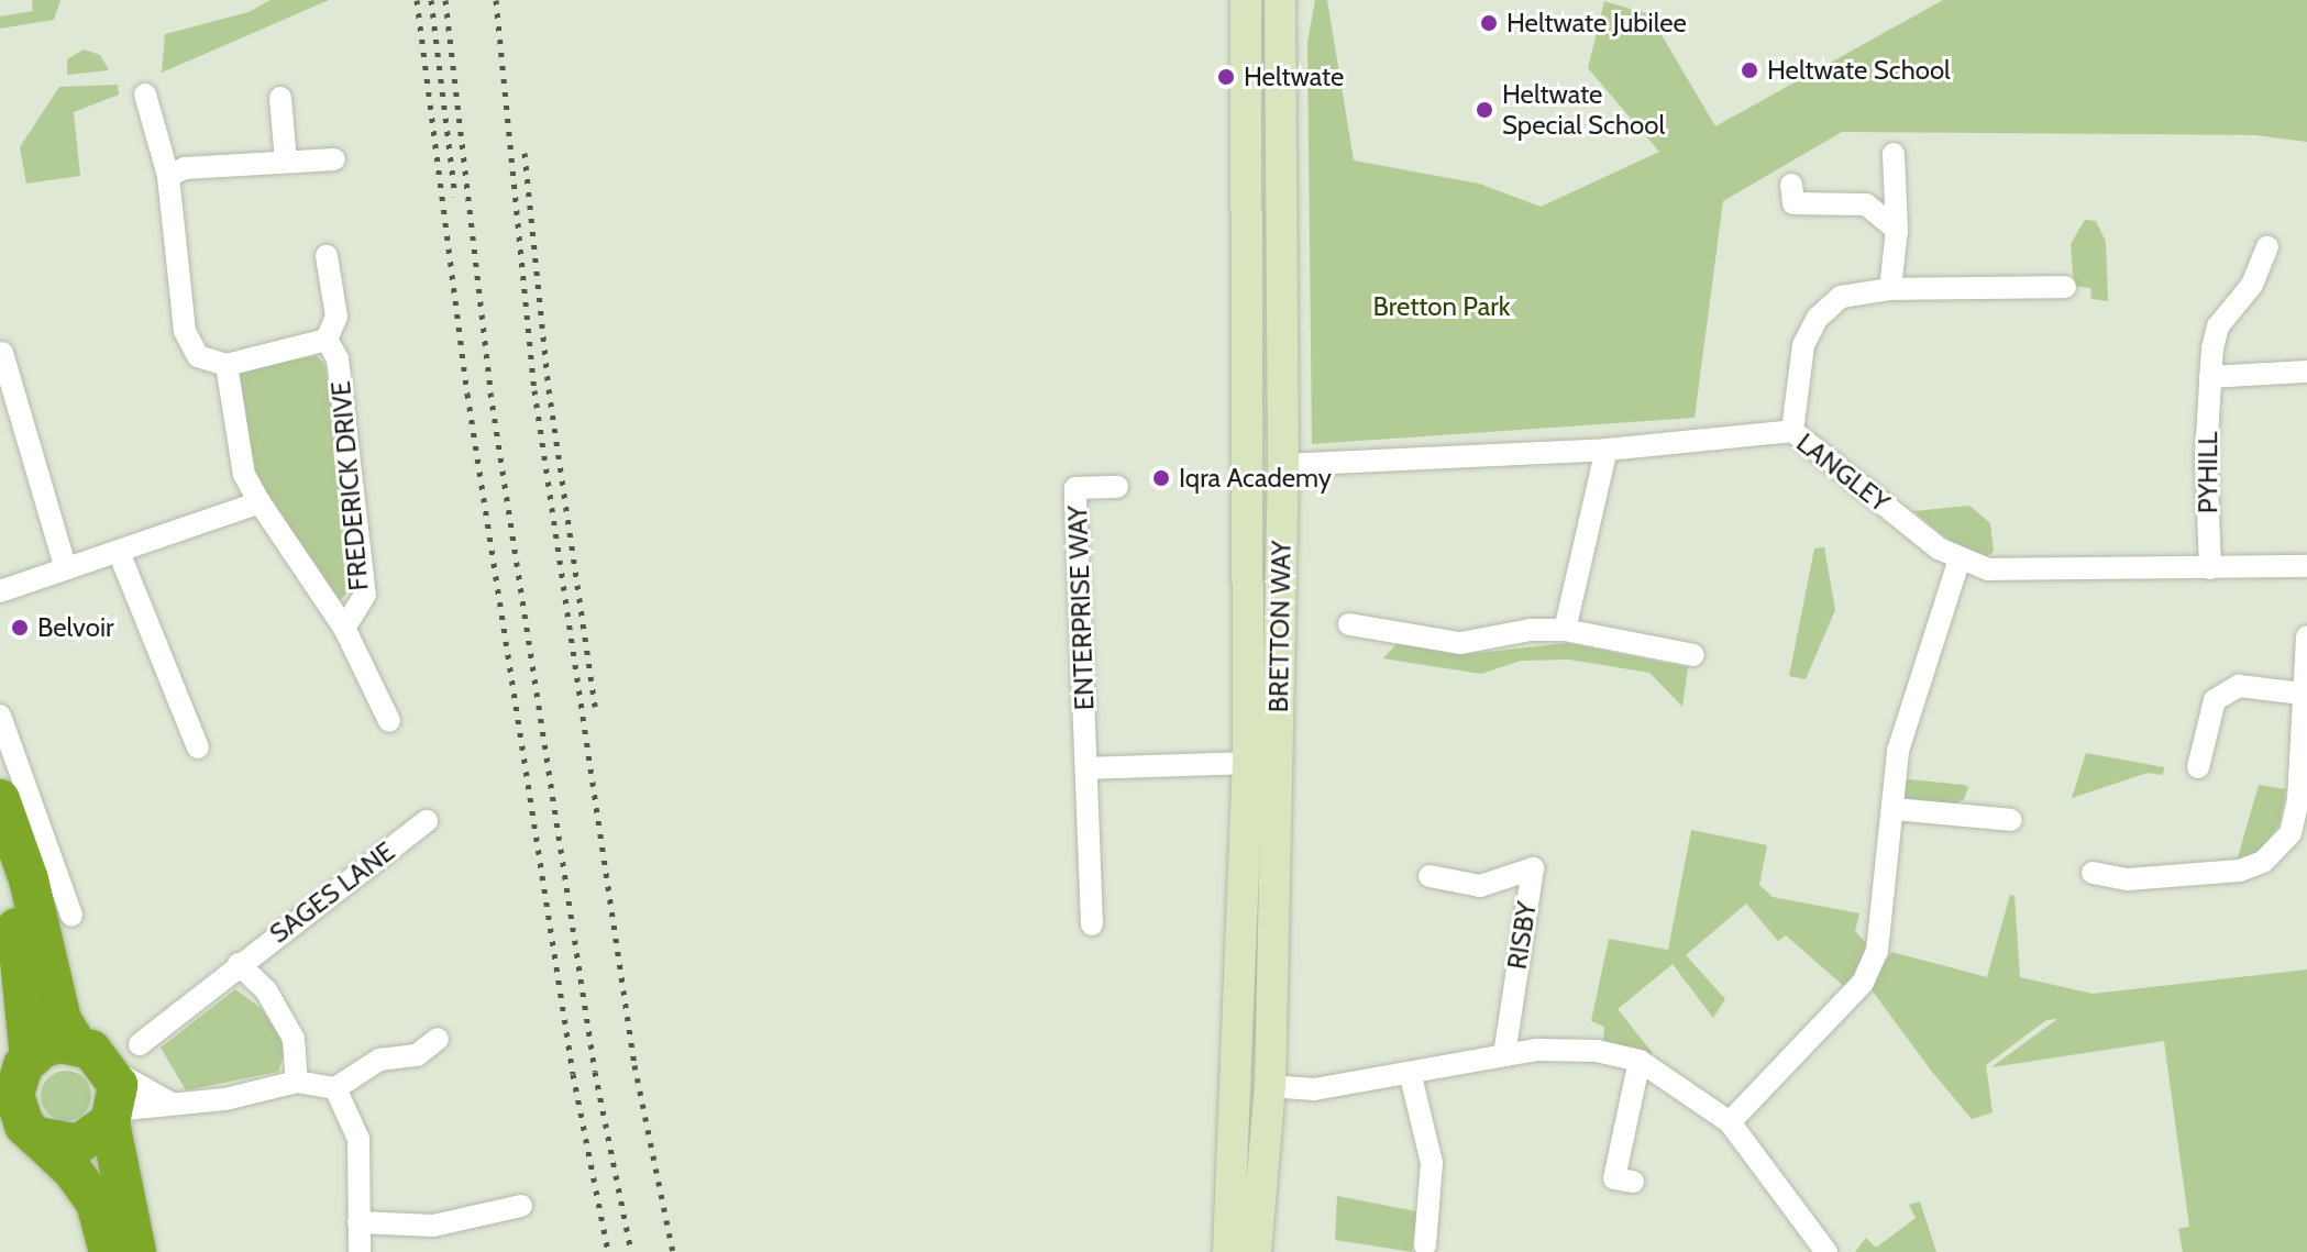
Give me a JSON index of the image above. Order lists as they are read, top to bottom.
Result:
{
  "streets": {
    "street": [
      "LANGLEY",
      "PYHILL",
      "FREDERICK DRIVE",
      "ENTERPRISE WAY",
      "BRETTON WAY",
      "SAGES LANE",
      "RISBY"
    ]
  },
  "crossings": [
    ["LANGLEY", "PYHILL"],
    ["LANGLEY", "BRETTON WAY"]
  ],
  "parks": ["Bretton Park"],
  "places": [
    "Heltwate Jubilee",
    "Heltwate School",
    "Heltwate",
    "Heltwate Special School",
    "Iqra Academy",
    "Belvoir"
  ]
}
